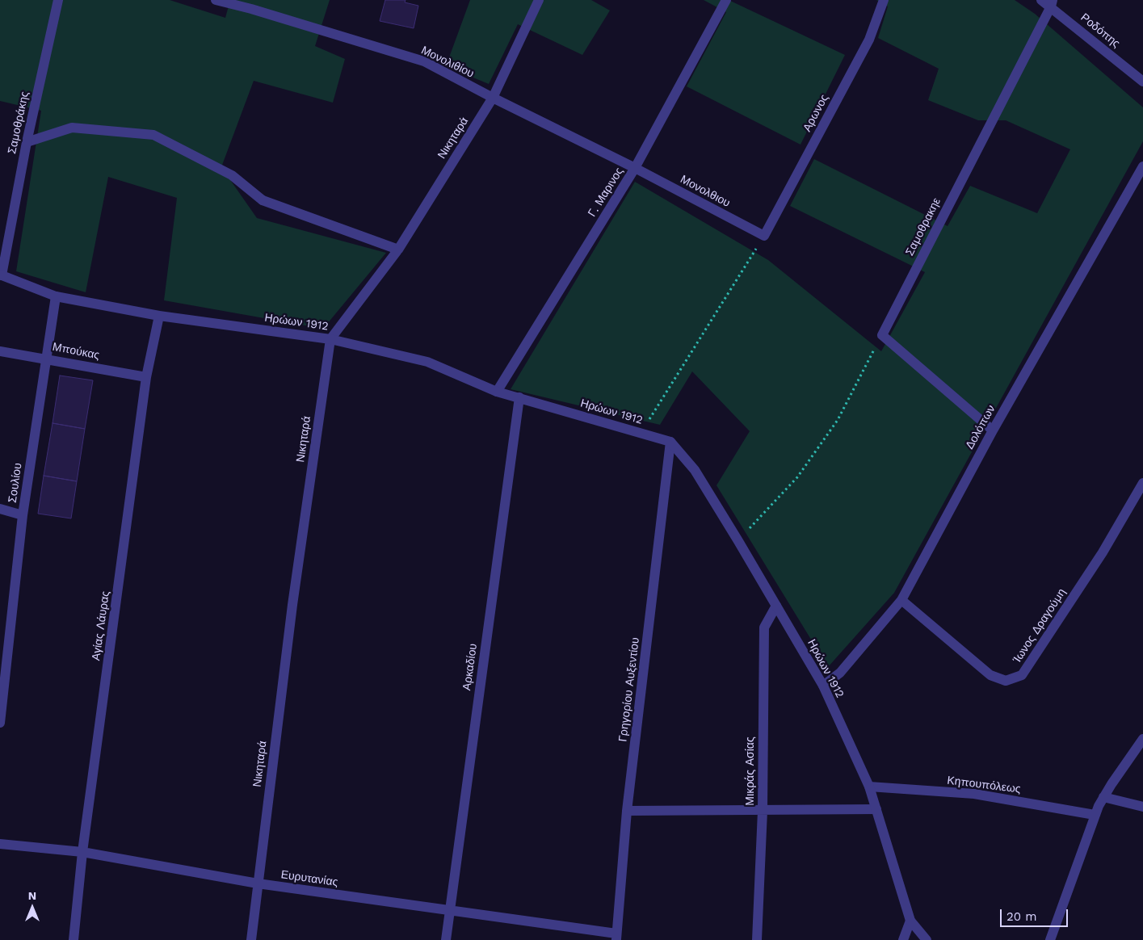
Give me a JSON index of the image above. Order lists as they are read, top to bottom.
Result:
{
  "streets": {
    "street": [
      "Ροδόπης",
      "Μονολιθίου",
      "Αρωνος",
      "Σαμοθράκης",
      "Νικηταρά",
      "Μονολθιου",
      "Γ. Μαρινος",
      "Σαμοθρακηε",
      "Ηρώων 1912",
      "Μπούκας",
      "Δολόπων",
      "Σουλίου",
      "Αγίας Λάυρας",
      "Ίωνος Δραγούμη",
      "Αρκαδίου",
      "Γρηγορίου Αυξεντίου",
      "Μικράς Ασίας",
      "Κηπουπόλεως",
      "Ευρυτανίας"
    ]
  },
  "crossings": [
    ["Ροδόπης", "Σαμοθρακηε"],
    ["Μονολιθίου", "Νικηταρά"],
    ["Μονολιθίου", "Μονολθιου"],
    ["Μονολιθίου", "Γ. Μαρινος"],
    ["Αρωνος", "Μονολθιου"],
    ["Σαμοθράκης", "Ηρώων 1912"],
    ["Νικηταρά", "Ηρώων 1912"],
    ["Νικηταρά", "Ευρυτανίας"],
    ["Μονολθιου", "Γ. Μαρινος"],
    ["Γ. Μαρινος", "Ηρώων 1912"],
    ["Ηρώων 1912", "Δολόπων"],
    ["Ηρώων 1912", "Σουλίου"],
    ["Ηρώων 1912", "Αγίας Λάυρας"],
    ["Ηρώων 1912", "Αρκαδίου"],
    ["Ηρώων 1912", "Γρηγορίου Αυξεντίου"],
    ["Ηρώων 1912", "Μικράς Ασίας"],
    ["Ηρώων 1912", "Κηπουπόλεως"],
    ["Μπούκας", "Σουλίου"],
    ["Μπούκας", "Αγίας Λάυρας"],
    ["Δολόπων", "Ίωνος Δραγούμη"],
    ["Αγίας Λάυρας", "Ευρυτανίας"],
    ["Αρκαδίου", "Ευρυτανίας"],
    ["Γρηγορίου Αυξεντίου", "Ευρυτανίας"]
  ],
  "scale_bar": "20 m",
  "north": "top"
}
